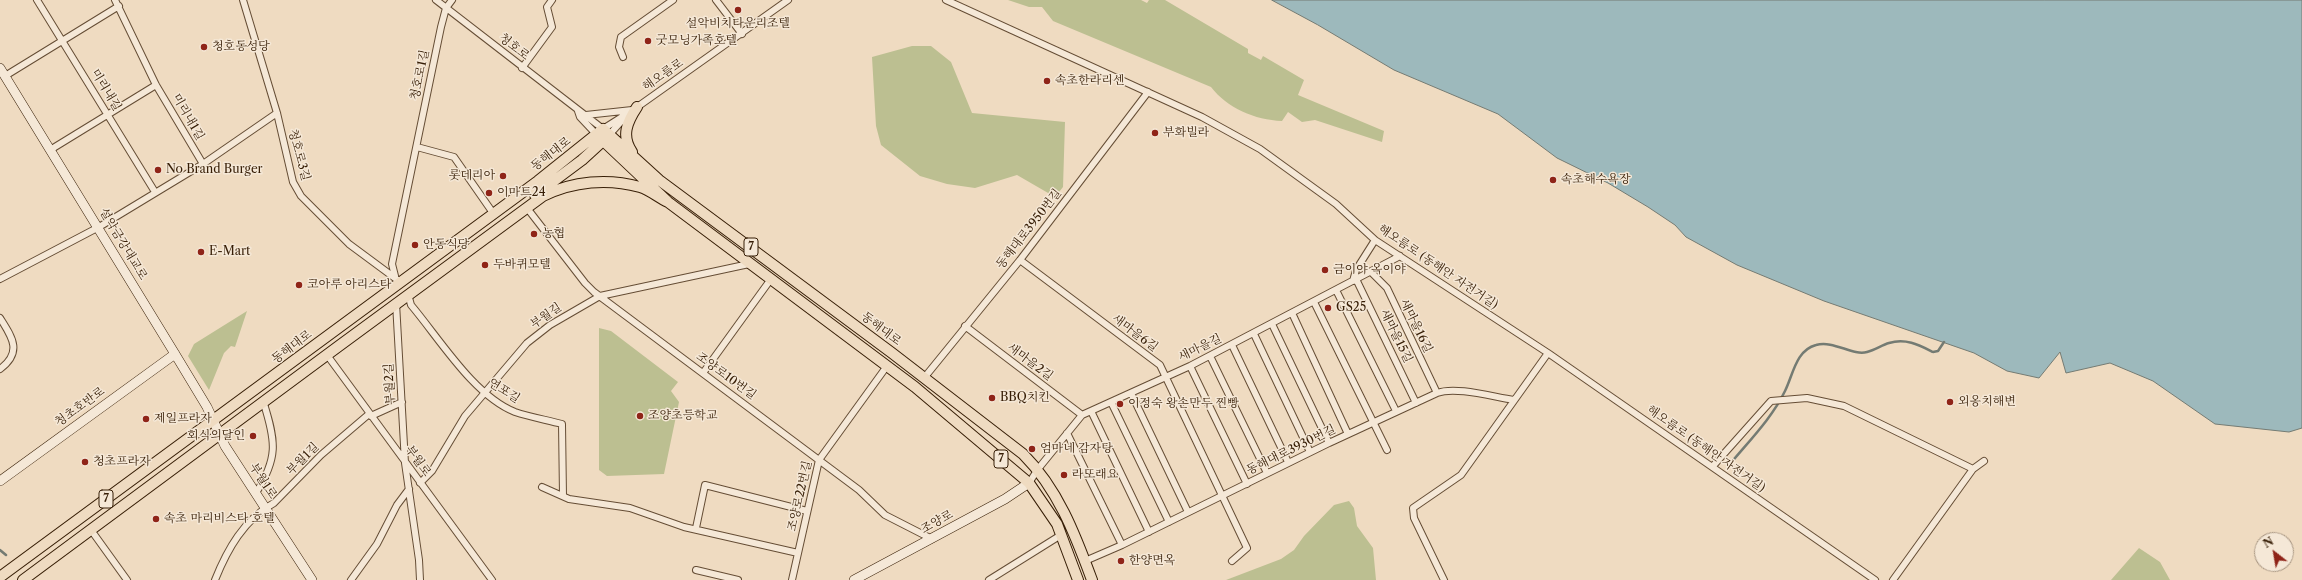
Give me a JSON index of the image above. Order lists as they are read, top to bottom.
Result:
{
  "streets": {
    "main road": ["동해대로", "7"],
    "street": [
      "청호로",
      "청호로1길",
      "해오름로",
      "미리내길",
      "미리내1길",
      "청호로3길",
      "동해대로3950번길",
      "설악금강대교로",
      "해오름로 (동해안 자전거길)",
      "부월길",
      "새마을16길",
      "새마을6길",
      "새마을15길",
      "새마을길",
      "새마을2길",
      "조양로10번길",
      "부월2길",
      "연포길",
      "청초호반로",
      "동해대로3930번길",
      "부월1길",
      "부월로",
      "부월1로",
      "조양로22번길",
      "조양로"
    ]
  },
  "crossings": [
    ["청호로", "청호로1길"],
    ["청호로", "해오름로"],
    ["청호로", "동해대로"],
    ["청호로1길", "동해대로"],
    ["청호로1길", "청호로3길"],
    ["해오름로", "동해대로"],
    ["동해대로", "청호로3길"],
    ["동해대로", "동해대로3950번길"],
    ["동해대로", "설악금강대교로"],
    ["동해대로", "부월길"],
    ["동해대로", "새마을길"],
    ["동해대로", "조양로10번길"],
    ["동해대로", "부월2길"],
    ["동해대로", "연포길"],
    ["동해대로", "동해대로3930번길"],
    ["동해대로", "부월1길"],
    ["동해대로", "부월로"],
    ["동해대로", "부월1로"],
    ["동해대로", "조양로22번길"],
    ["동해대로", "조양로"],
    ["동해대로3950번길", "해오름로 (동해안 자전거길)"],
    ["동해대로3950번길", "새마을6길"],
    ["동해대로3950번길", "새마을2길"],
    ["설악금강대교로", "청초호반로"],
    ["설악금강대교로", "부월1로"],
    ["해오름로 (동해안 자전거길)", "새마을길"],
    ["부월길", "조양로10번길"],
    ["부월길", "연포길"],
    ["부월길", "부월로"],
    ["새마을16길", "새마을길"],
    ["새마을16길", "동해대로3930번길"],
    ["새마을6길", "새마을길"],
    ["새마을6길", "동해대로3930번길"],
    ["새마을15길", "새마을길"],
    ["새마을15길", "동해대로3930번길"],
    ["새마을길", "새마을2길"],
    ["새마을길", "조양로"],
    ["조양로10번길", "조양로22번길"],
    ["조양로10번길", "조양로"],
    ["부월2길", "부월1길"],
    ["부월2길", "부월로"],
    ["부월1길", "부월로"],
    ["부월1길", "부월1로"]
  ],
  "places": [
    "설악비치타운리조텔",
    "굿모닝가족호텔",
    "청호동성당",
    "속초한라리센",
    "부화빌라",
    "No Brand Burger",
    "롯데리아",
    "속초해수욕장",
    "이마트24",
    "농협",
    "안동식당",
    "E-Mart",
    "두바퀴모텔",
    "금이야 옥이야",
    "코아루 아리스타",
    "GS25",
    "BBQ치킨",
    "외옹치해변",
    "이정숙 왕손만두 찐빵",
    "조양초등학교",
    "제일프라자",
    "회식의달인",
    "엄마네 감자탕",
    "청초프라자",
    "라또래요",
    "속초 마리비스타 호텔",
    "한양면옥"
  ],
  "north": "top left"
}
